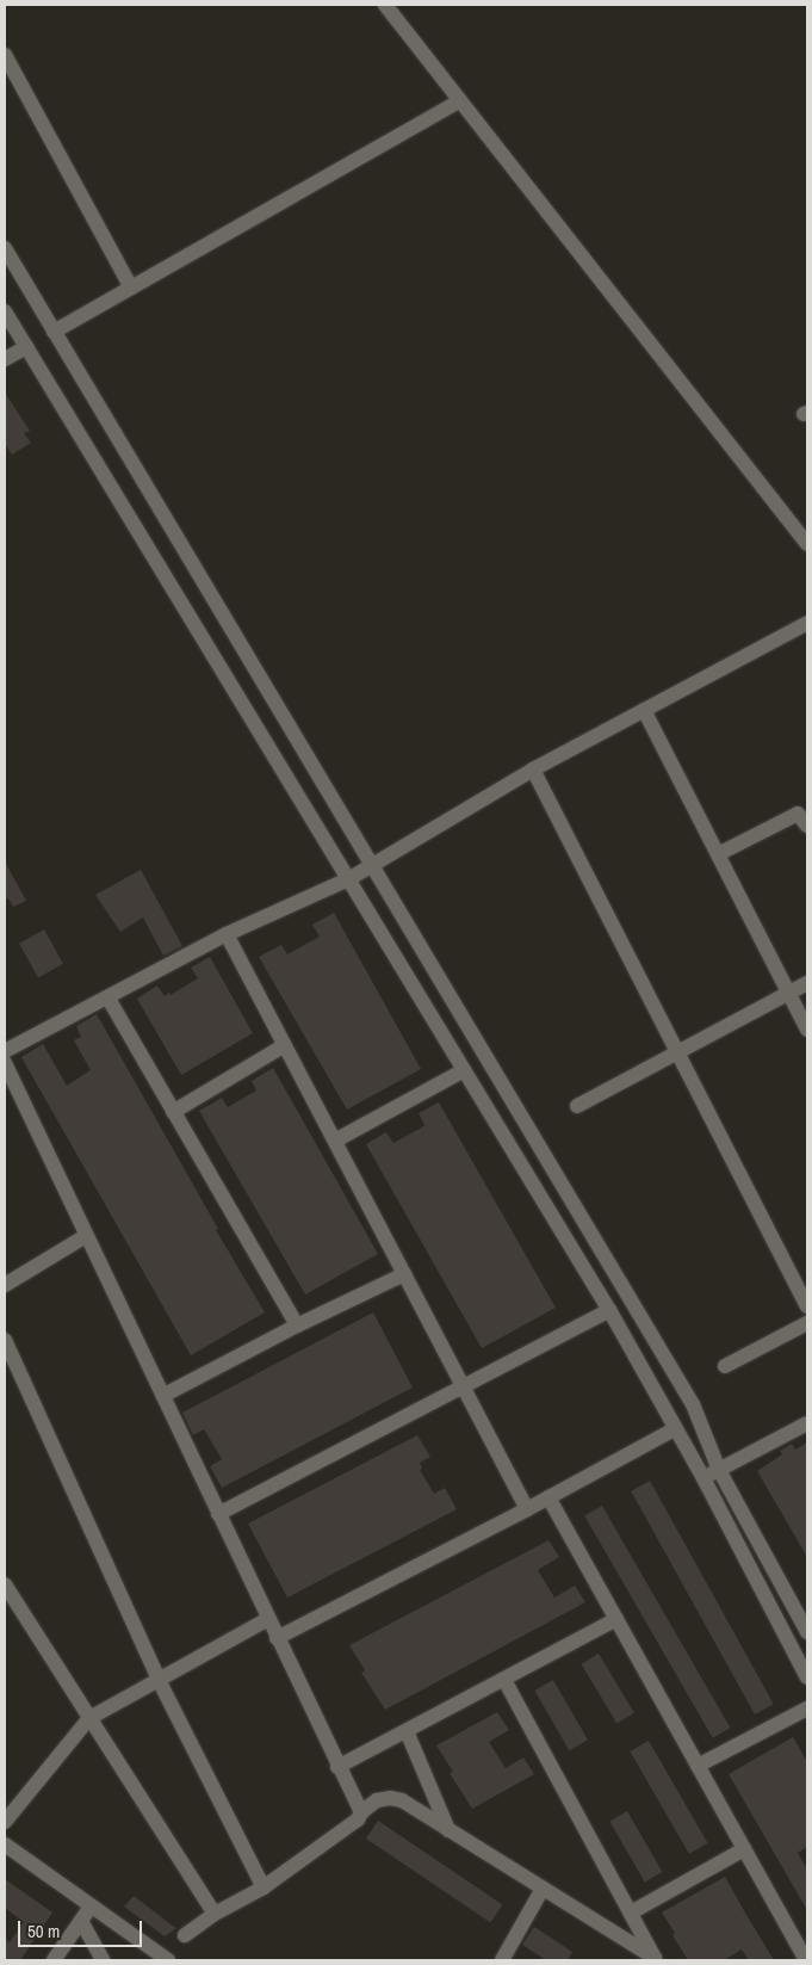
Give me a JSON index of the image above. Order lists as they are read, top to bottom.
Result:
{
  "scale_bar": "50 m"
}
